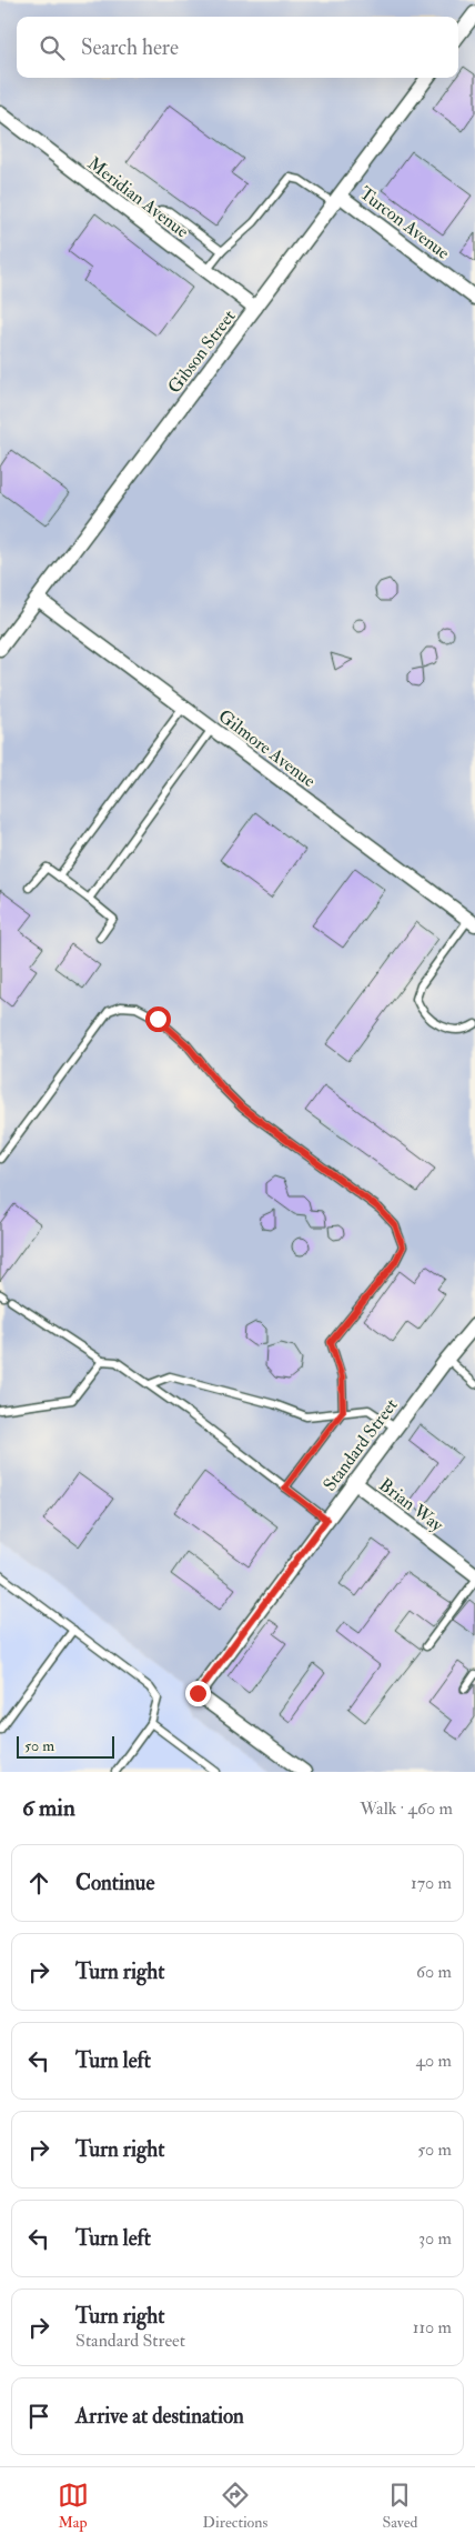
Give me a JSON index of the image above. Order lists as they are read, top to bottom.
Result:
{
  "streets": {
    "street": [
      "Meridian Avenue",
      "Turcon Avenue",
      "Gibson Street",
      "Gilmore Avenue",
      "Standard Street",
      "Brian Way"
    ]
  },
  "crossings": [
    ["Meridian Avenue", "Gibson Street"],
    ["Turcon Avenue", "Gibson Street"],
    ["Gibson Street", "Gilmore Avenue"],
    ["Standard Street", "Brian Way"]
  ],
  "scale_bar": "50 m",
  "page": {
    "search": "Search here",
    "scale": "50 m",
    "heading": ["6 min", "Walk · 460 m"],
    "list": [
      ["Continue", "170 m"],
      ["Turn right", "60 m"],
      ["Turn left", "40 m"],
      ["Turn right", "50 m"],
      ["Turn left", "30 m"],
      ["Turn right", "Standard Street", "110 m"],
      "Arrive at destination"
    ],
    "nav": ["Map", "Directions", "Saved"]
  }
}
